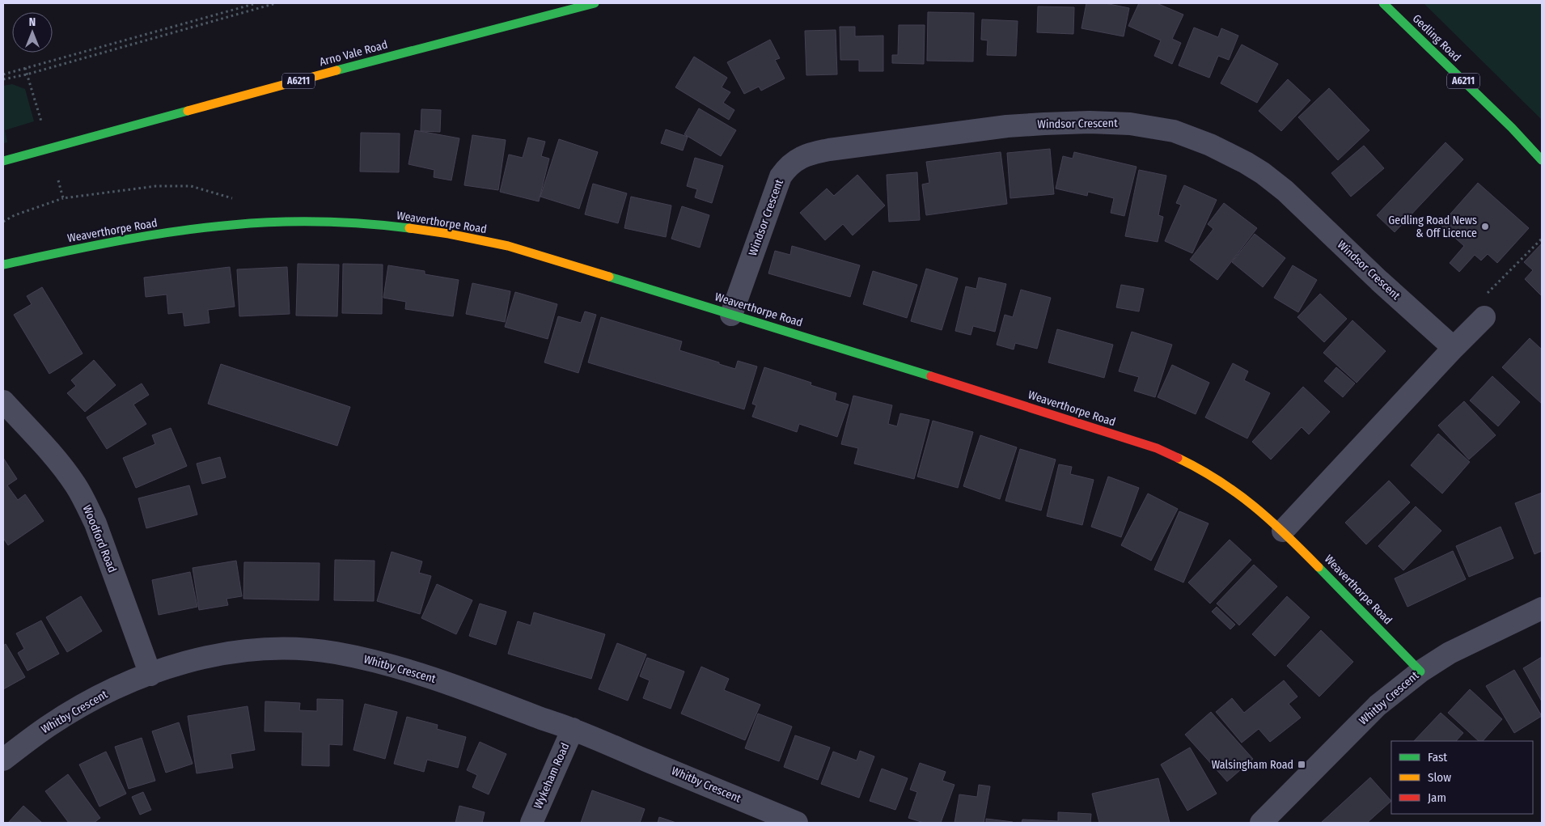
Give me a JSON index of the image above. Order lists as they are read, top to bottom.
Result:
{
  "streets": {
    "street": [
      "Gedling Road",
      "Arno Vale Road",
      "A6211",
      "Windsor Crescent",
      "Weaverthorpe Road",
      "Woodford Road",
      "Whitby Crescent",
      "Wykeham Road"
    ]
  },
  "crossings": [
    ["Windsor Crescent", "Weaverthorpe Road"],
    ["Weaverthorpe Road", "Whitby Crescent"],
    ["Woodford Road", "Whitby Crescent"],
    ["Whitby Crescent", "Wykeham Road"]
  ],
  "places": {
    "other": ["Gedling Road News & Off Licence"],
    "transit": ["Walsingham Road"]
  },
  "legend": ["Fast", "Slow", "Jam"],
  "north": "top"
}
